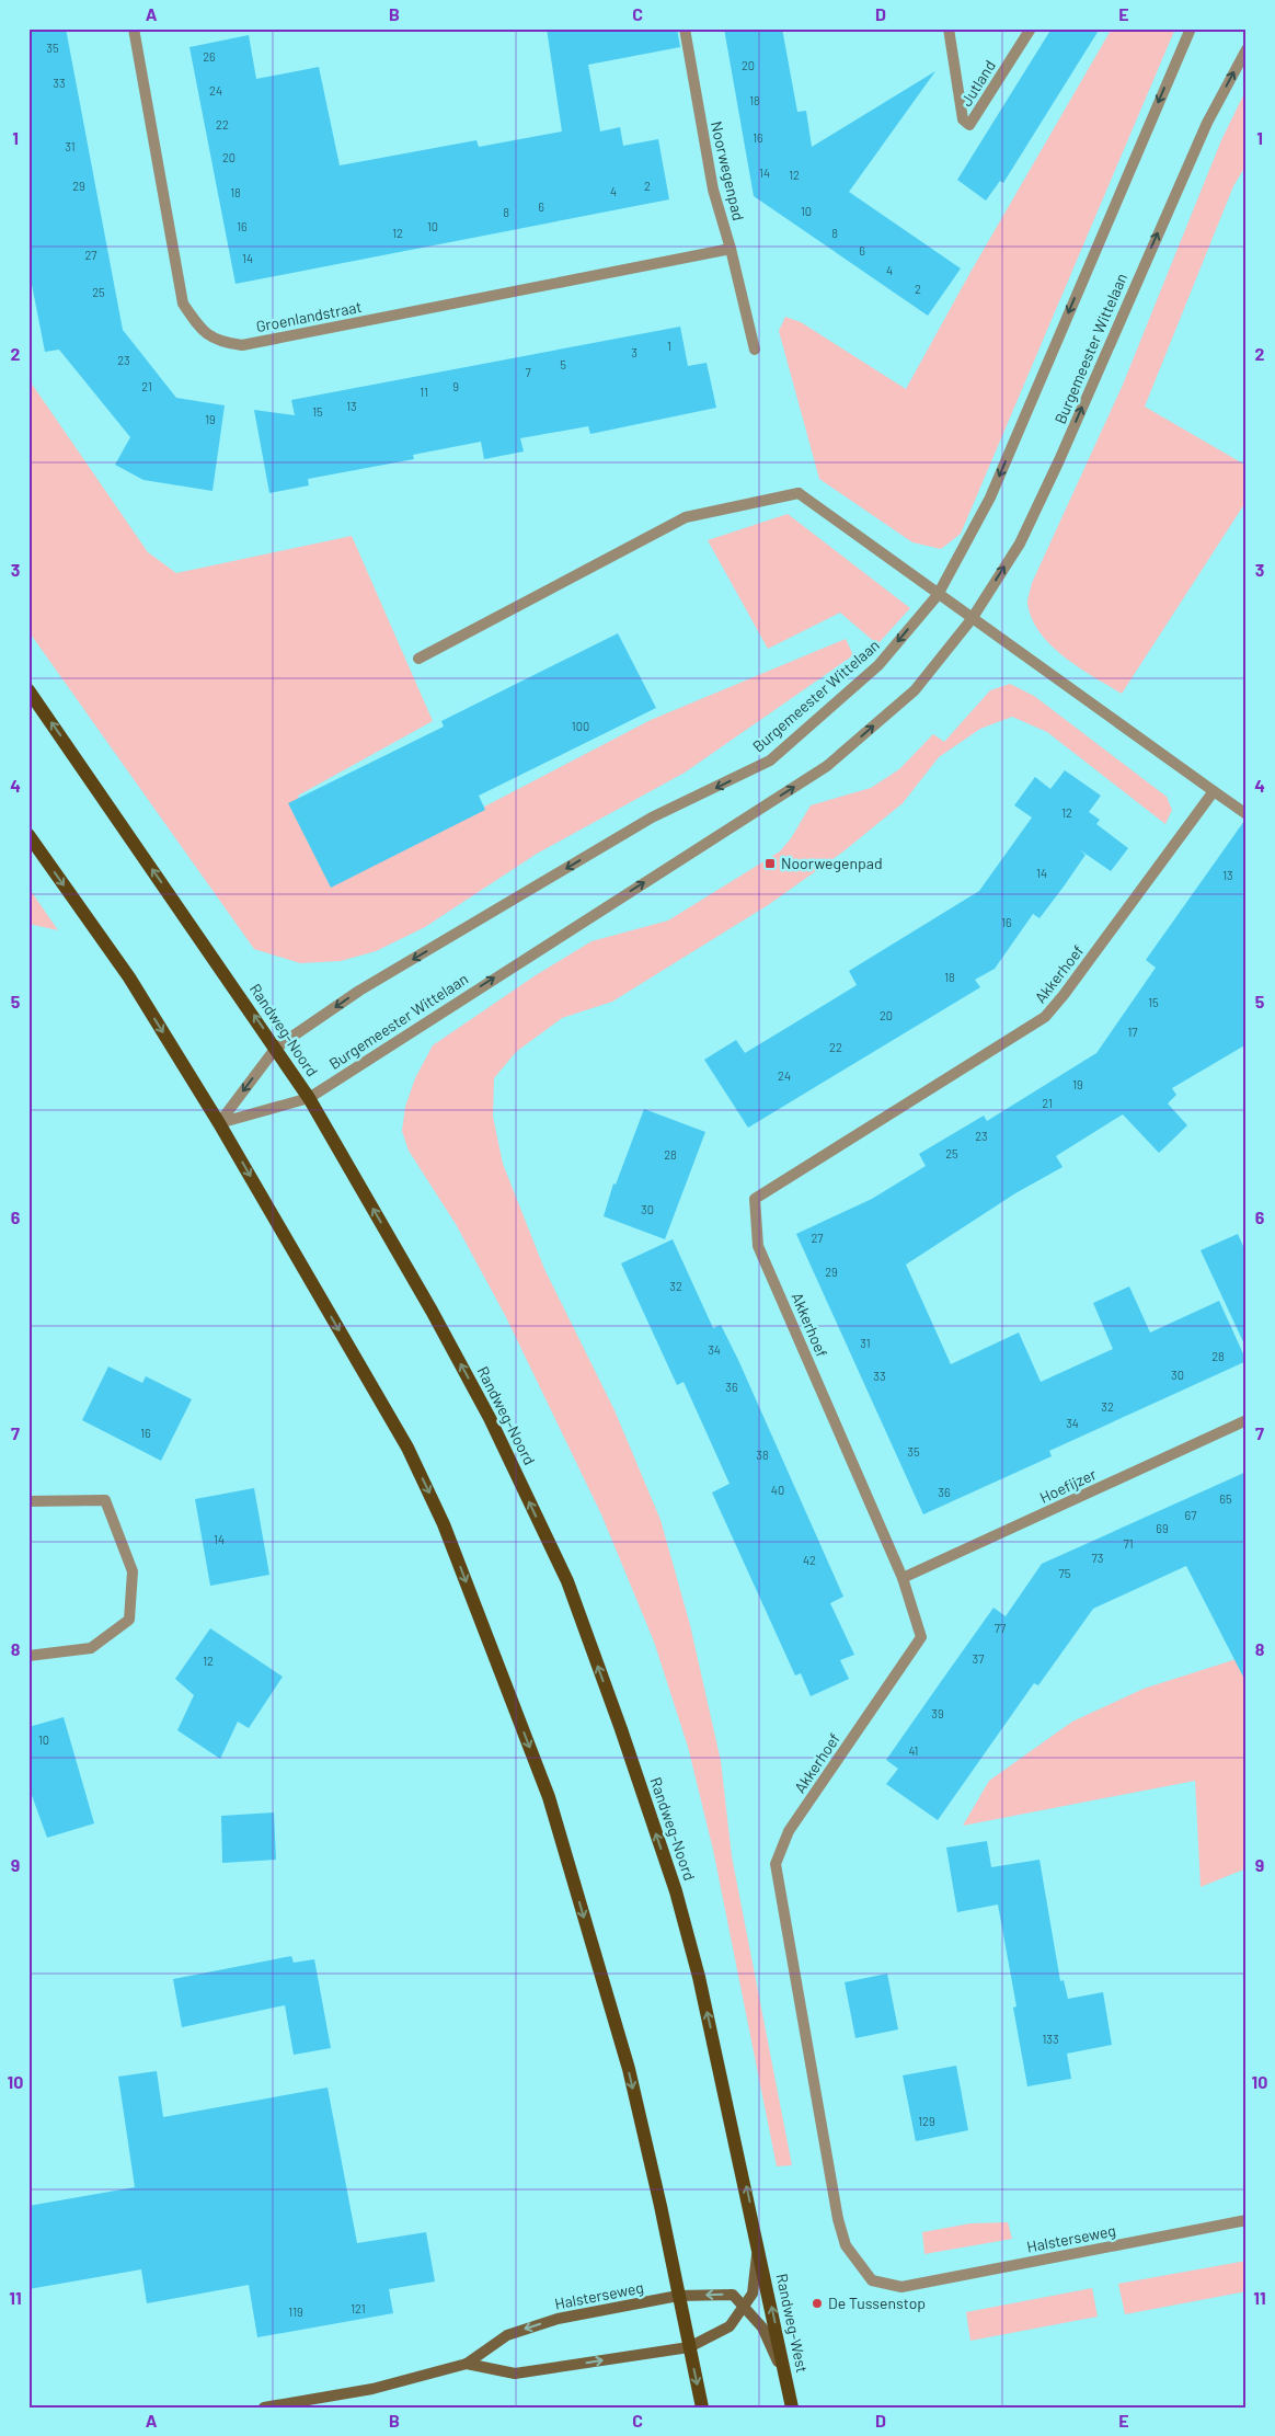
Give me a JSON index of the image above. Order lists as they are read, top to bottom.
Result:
{
  "streets": {
    "main road": ["Randweg-Noord", "Halsterseweg", "Randweg-West"],
    "street": [
      "Jutland",
      "Noorwegenpad",
      "Groenlandstraat",
      "Burgemeester Wittelaan",
      "Akkerhoef",
      "Hoefijzer"
    ]
  },
  "crossings": [
    ["Noorwegenpad", "Groenlandstraat"],
    ["Burgemeester Wittelaan", "Randweg-Noord"],
    ["Akkerhoef", "Hoefijzer"],
    ["Akkerhoef", "Halsterseweg"],
    ["Randweg-Noord", "Halsterseweg"],
    ["Randweg-Noord", "Randweg-West"],
    ["Halsterseweg", "Randweg-West"]
  ],
  "places": {
    "transit": ["Noorwegenpad"],
    "other": ["De Tussenstop"]
  },
  "house_numbers": [
    "35",
    "26",
    "20",
    "33",
    "24",
    "18",
    "22",
    "16",
    "31",
    "20",
    "14",
    "12",
    "29",
    "2",
    "4",
    "18",
    "6",
    "10",
    "8",
    "16",
    "10",
    "12",
    "8",
    "6",
    "27",
    "14",
    "4",
    "2",
    "25",
    "1",
    "3",
    "23",
    "5",
    "7",
    "21",
    "9",
    "11",
    "13",
    "15",
    "19",
    "100",
    "12",
    "14",
    "13",
    "16",
    "18",
    "15",
    "20",
    "17",
    "22",
    "24",
    "19",
    "21",
    "23",
    "25",
    "28",
    "30",
    "27",
    "29",
    "32",
    "31",
    "34",
    "28",
    "30",
    "33",
    "36",
    "32",
    "34",
    "16",
    "35",
    "38",
    "40",
    "36",
    "65",
    "67",
    "69",
    "14",
    "71",
    "73",
    "42",
    "75",
    "77",
    "37",
    "12",
    "39",
    "10",
    "41",
    "133",
    "129",
    "121",
    "119"
  ],
  "grid": {
    "columns": [
      "A",
      "B",
      "C",
      "D",
      "E"
    ],
    "rows": [
      "1",
      "2",
      "3",
      "4",
      "5",
      "6",
      "7",
      "8",
      "9",
      "10",
      "11"
    ]
  }
}
